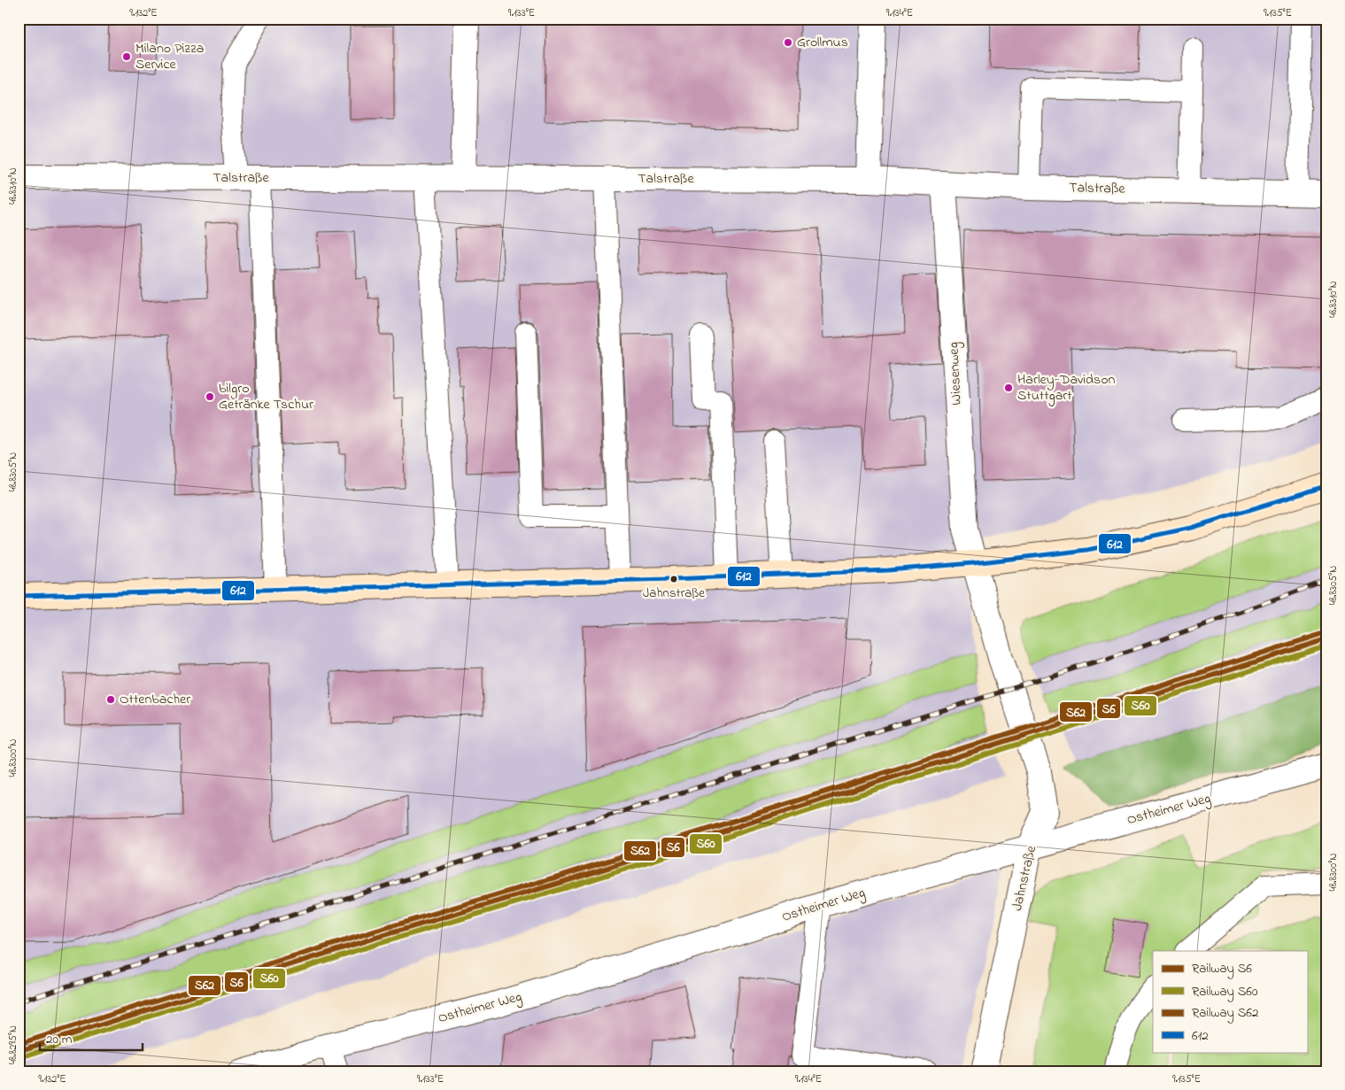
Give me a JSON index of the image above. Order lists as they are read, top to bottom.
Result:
{
  "streets": {
    "street": [
      "Talstraße",
      "Wiesenweg",
      "Ostheimer Weg",
      "Jahnstraße"
    ]
  },
  "crossings": [
    ["Talstraße", "Wiesenweg"],
    ["Wiesenweg", "Jahnstraße"],
    ["Ostheimer Weg", "Jahnstraße"]
  ],
  "places": [
    "Grollmus",
    "Milano Pizza Service",
    "Harley-Davidson Stuttgart",
    "bilgro Getränke Tschur",
    "Jahnstraße",
    "Ottenbacher"
  ],
  "lines": [
    "transit line 612",
    "rail line S62",
    "rail line S6",
    "rail line S60"
  ],
  "legend": [
    "Railway S6",
    "Railway S60",
    "Railway S62",
    "612"
  ],
  "scale_bar": "20 m",
  "coordinates": [
    "9.132°E",
    "9.133°E",
    "9.134°E",
    "9.135°E",
    "48.8310°N",
    "48.8305°N",
    "48.8300°N",
    "48.8295°N"
  ]
}
